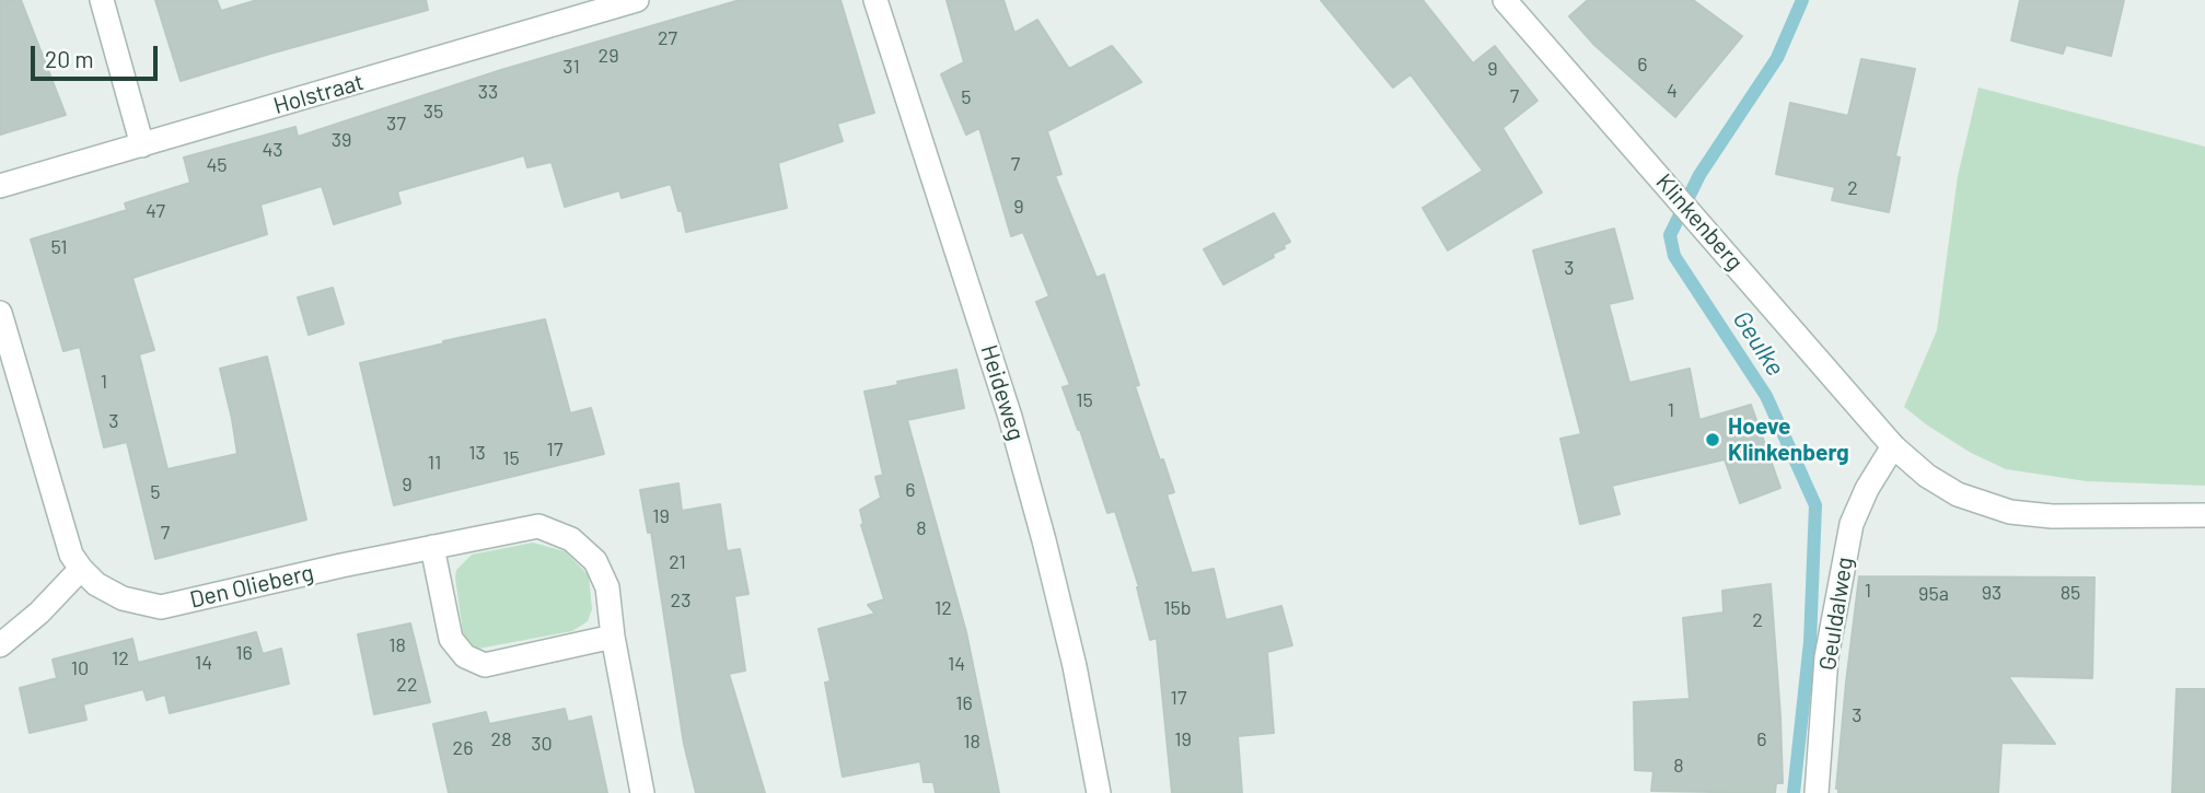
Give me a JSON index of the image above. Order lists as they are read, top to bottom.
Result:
{
  "streets": {
    "street": [
      "Holstraat",
      "Klinkenberg",
      "Heideweg",
      "Den Olieberg",
      "Geuldalweg"
    ]
  },
  "crossings": [
    ["Klinkenberg", "Geuldalweg"]
  ],
  "water": ["Geulke"],
  "places": ["Hoeve Klinkenberg"],
  "house_numbers": [
    "27",
    "29",
    "6",
    "31",
    "9",
    "4",
    "33",
    "7",
    "5",
    "35",
    "37",
    "39",
    "43",
    "7",
    "45",
    "2",
    "9",
    "47",
    "51",
    "3",
    "1",
    "15",
    "1",
    "3",
    "17",
    "13",
    "15",
    "11",
    "9",
    "6",
    "5",
    "19",
    "8",
    "7",
    "21",
    "1",
    "93",
    "85",
    "95a",
    "23",
    "12",
    "15b",
    "2",
    "18",
    "16",
    "12",
    "14",
    "14",
    "10",
    "22",
    "17",
    "16",
    "3",
    "28",
    "19",
    "6",
    "18",
    "30",
    "26",
    "8"
  ],
  "scale_bar": "20 m"
}
